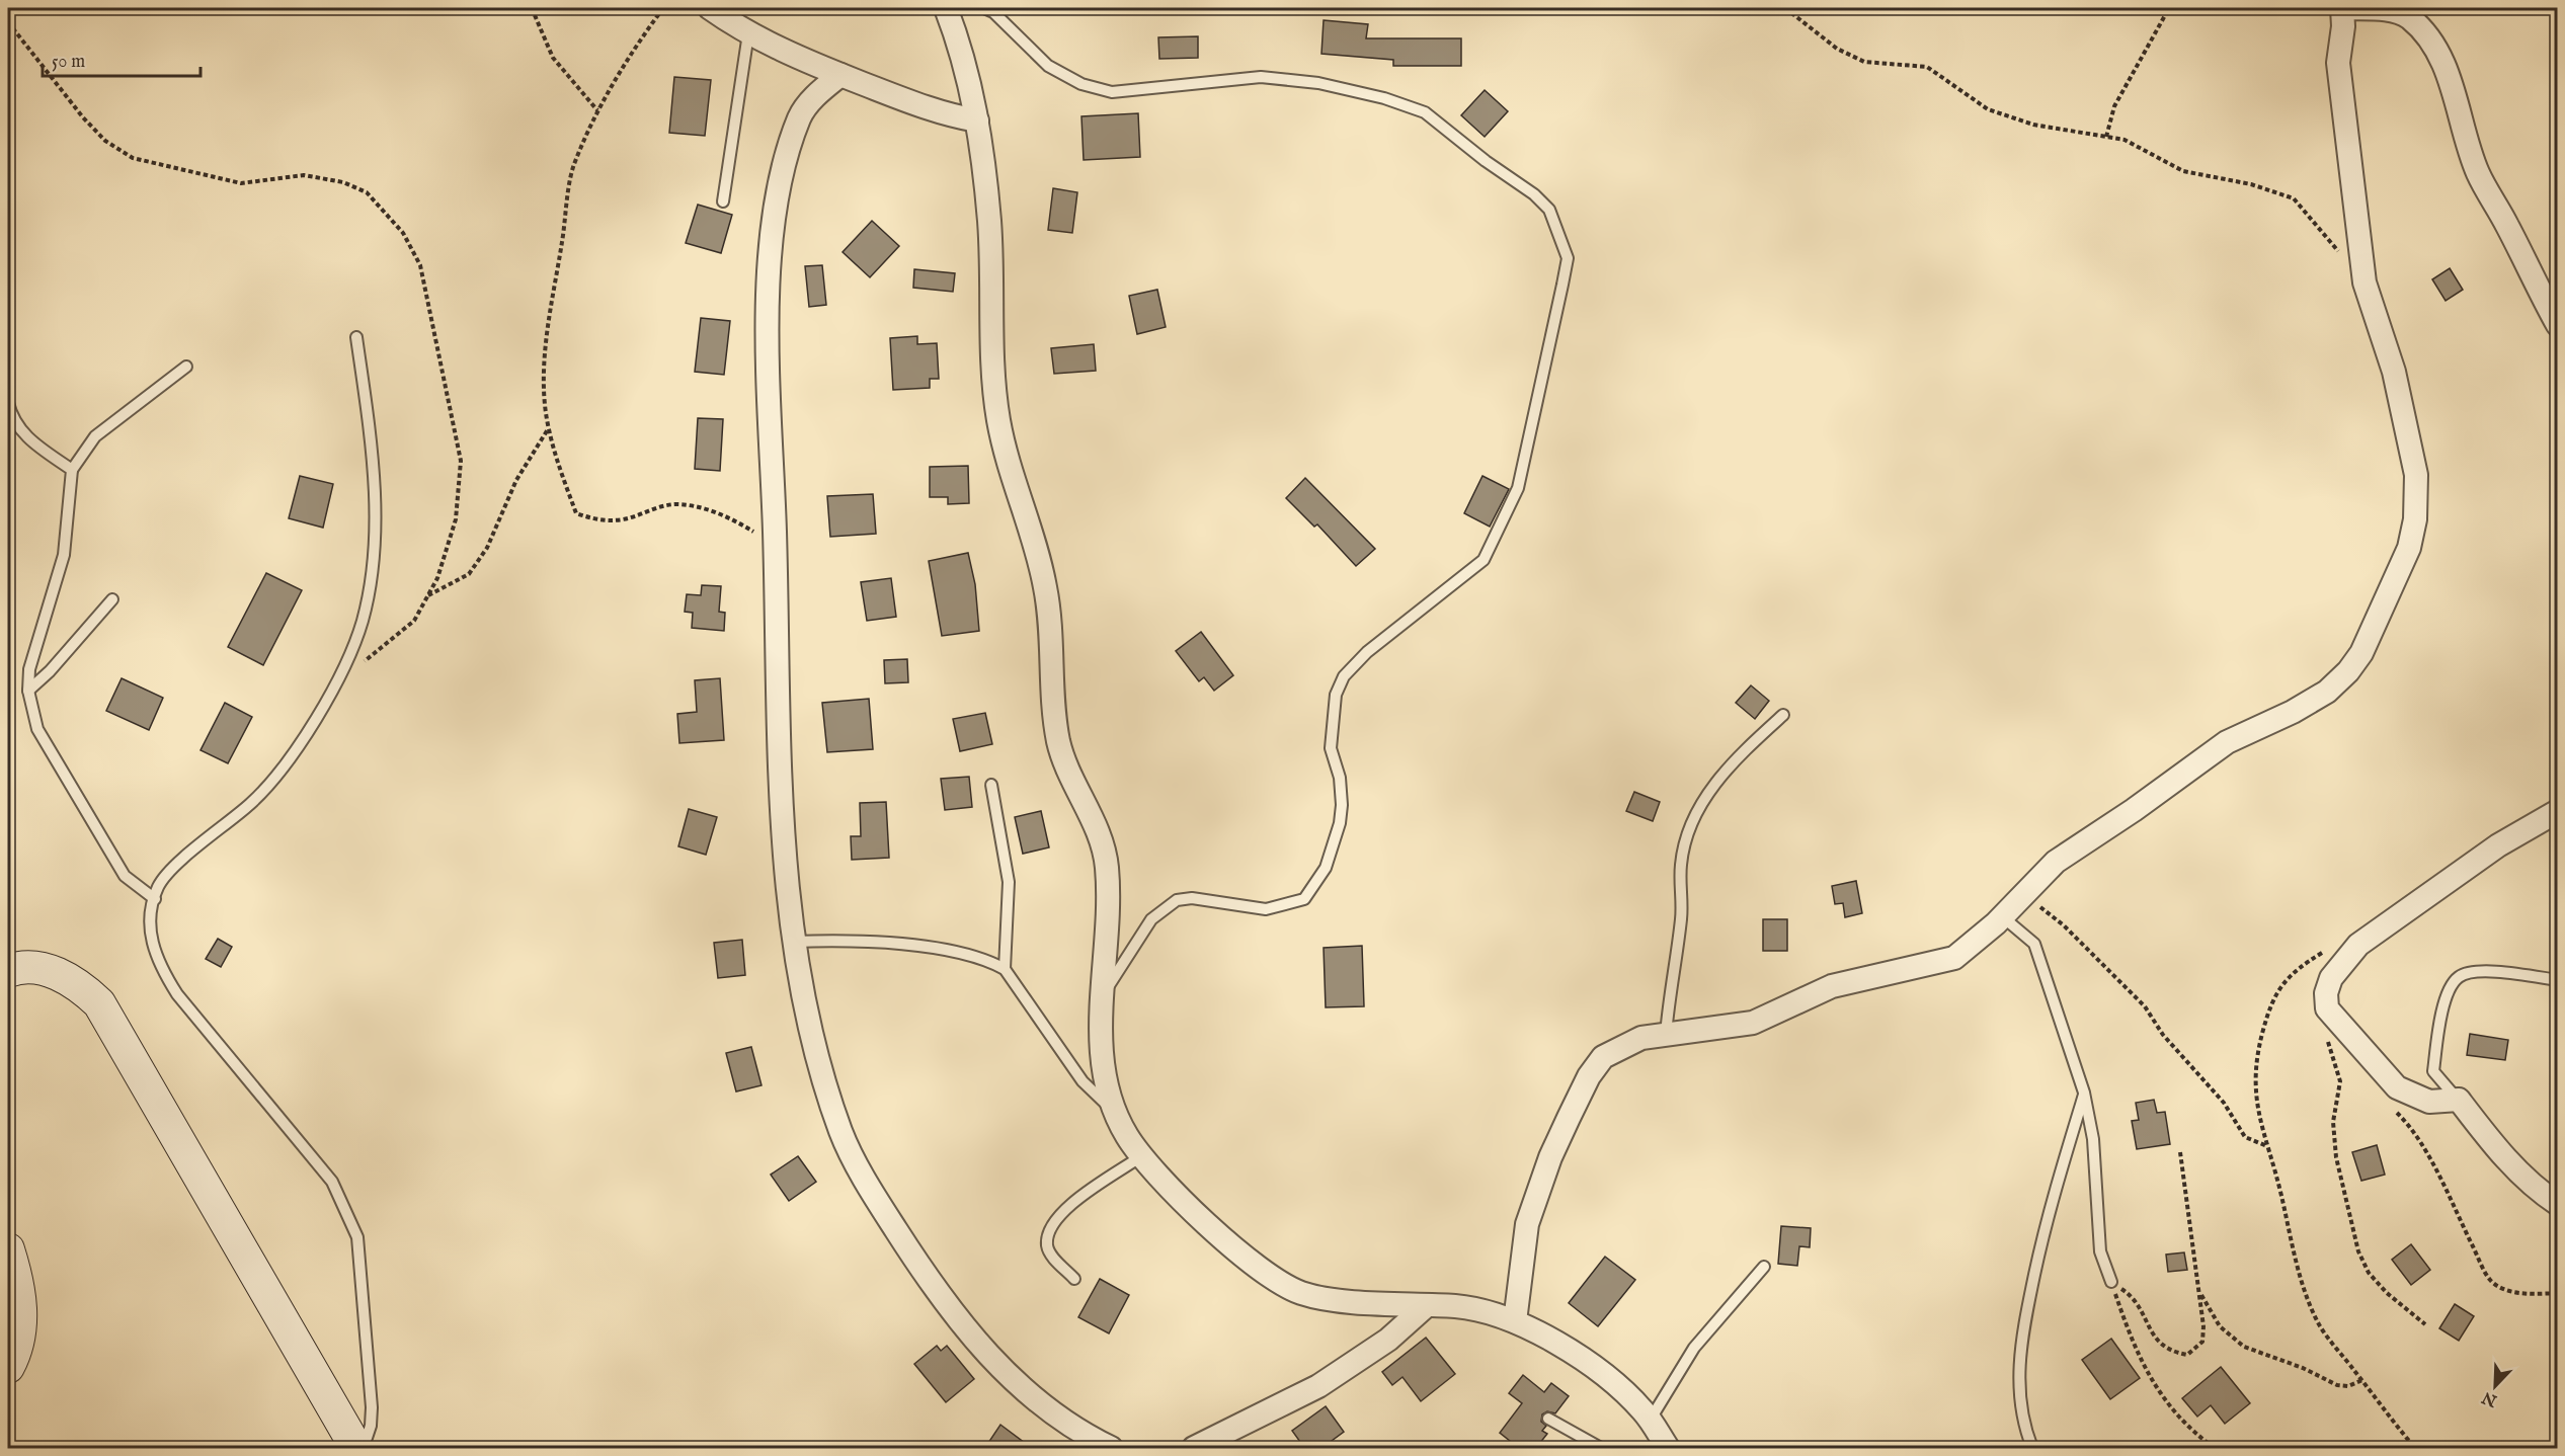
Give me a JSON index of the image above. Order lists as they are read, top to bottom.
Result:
{
  "scale_bar": "50 m",
  "north": "bottom left"
}
